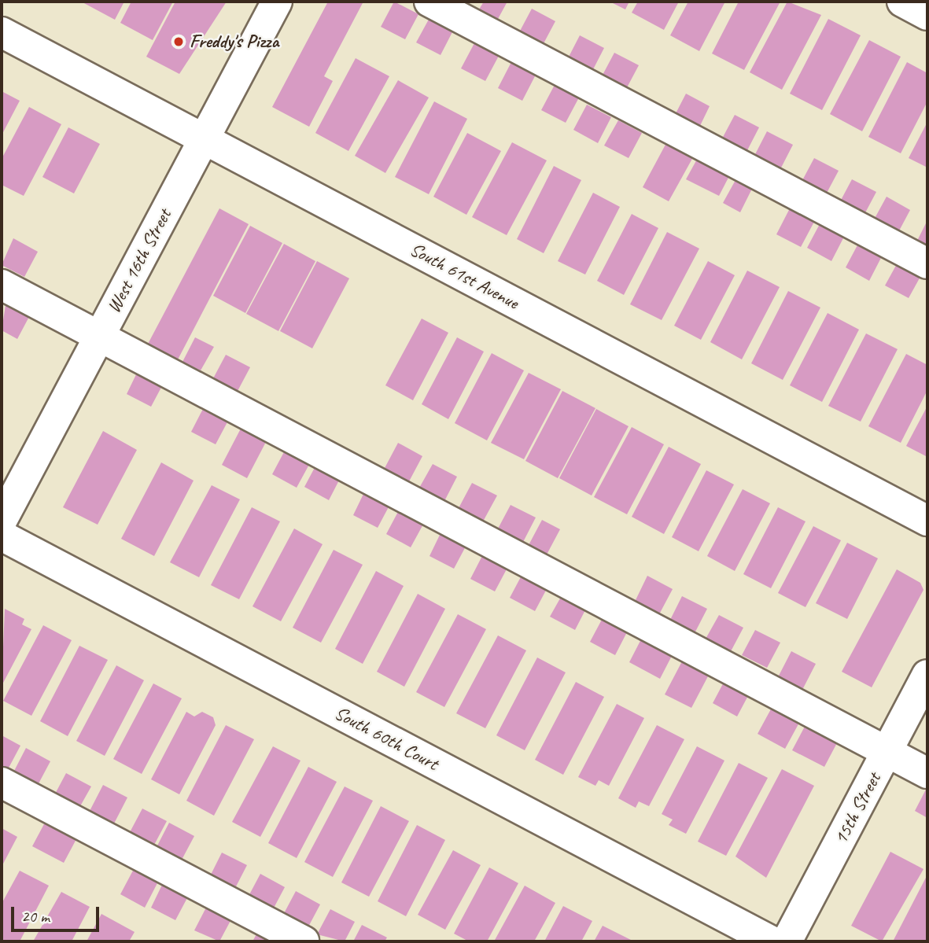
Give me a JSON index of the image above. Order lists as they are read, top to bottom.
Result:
{
  "streets": {
    "street": [
      "West 16th Street",
      "South 61st Avenue",
      "South 60th Court",
      "15th Street"
    ]
  },
  "crossings": [
    ["West 16th Street", "South 61st Avenue"]
  ],
  "places": ["Freddy's Pizza"],
  "scale_bar": "20 m"
}
